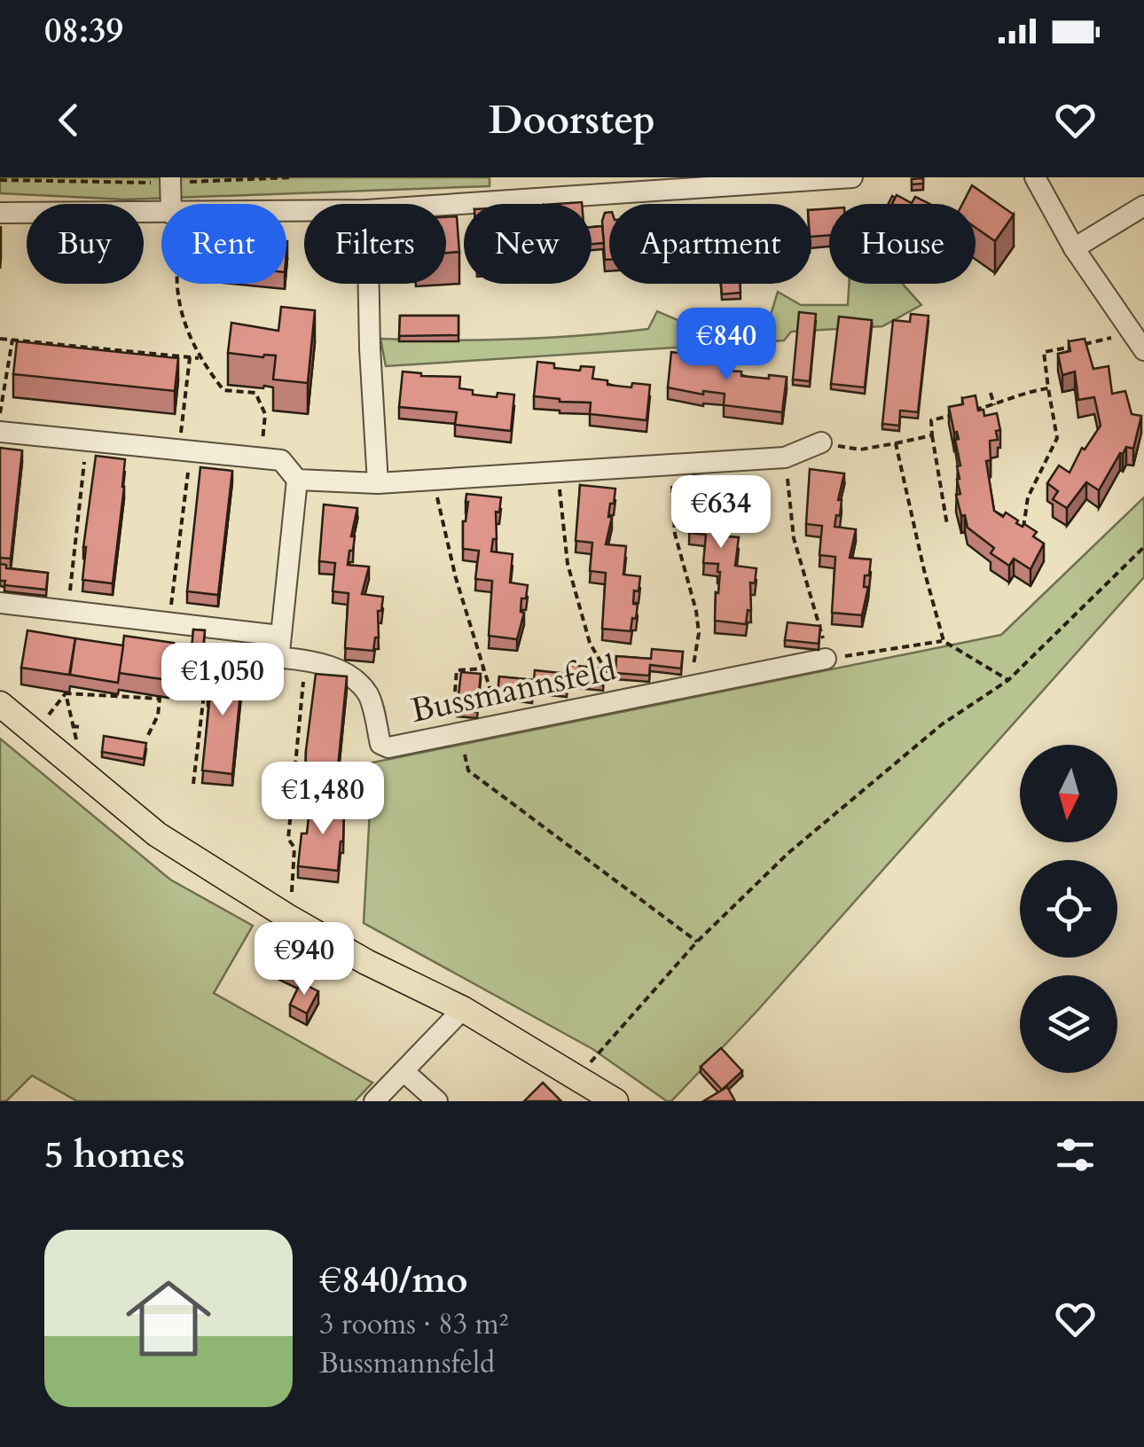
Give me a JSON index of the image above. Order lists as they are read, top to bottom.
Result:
{
  "streets": {
    "street": ["Bussmannsfeld"]
  },
  "north": "bottom",
  "page": {
    "status": "08:39",
    "header": "Doorstep",
    "chip": [
      "Buy",
      "Rent",
      "Filters",
      "New",
      "Apartment",
      "House"
    ],
    "price": [
      "€840",
      "€634",
      "€1,050",
      "€1,480",
      "€940"
    ],
    "heading": "5 homes",
    "list": [
      {
        "name": "€840/mo",
        "note": "3 rooms · 83 m² · Bussmannsfeld"
      }
    ]
  }
}
